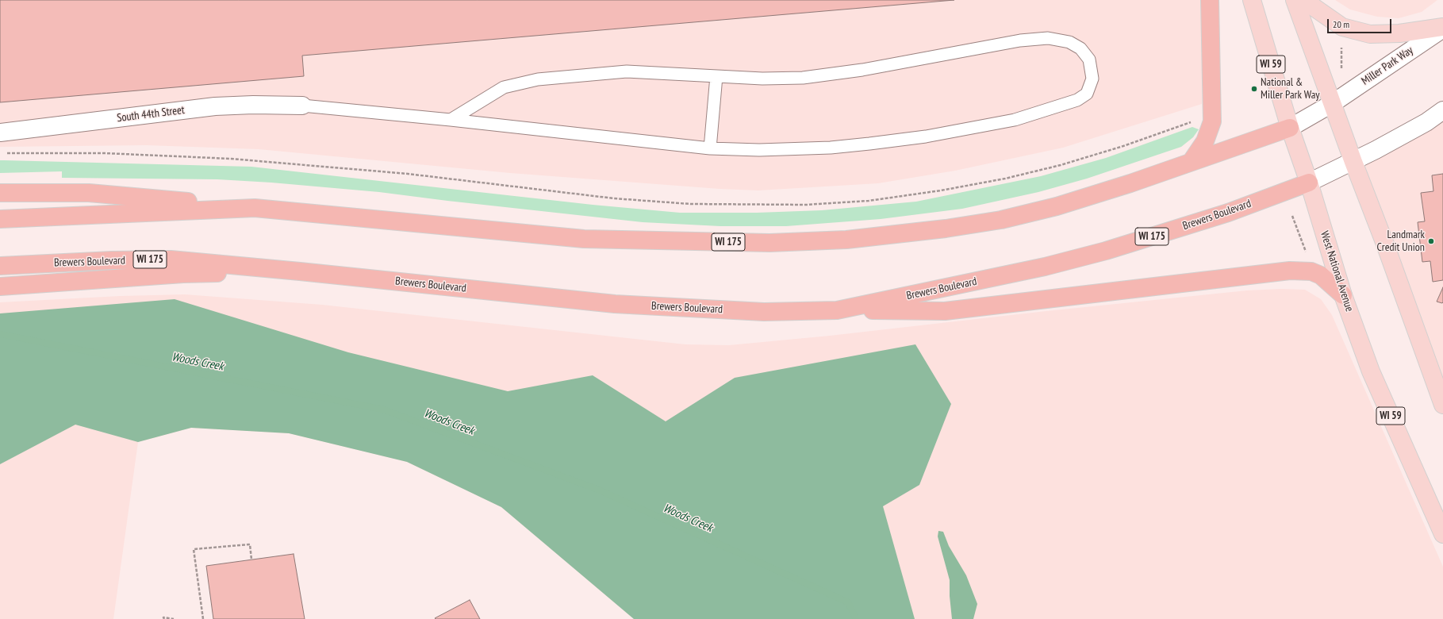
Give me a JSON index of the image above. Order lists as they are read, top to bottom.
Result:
{
  "streets": {
    "highway": ["Brewers Boulevard", "WI 175"],
    "main road": [
      "WI 59",
      "Miller Park Way",
      "South 44th Street",
      "West National Avenue"
    ]
  },
  "crossings": [
    ["Miller Park Way", "WI 175"],
    ["Brewers Boulevard", "West National Avenue"],
    ["WI 175", "West National Avenue"]
  ],
  "water": ["Woods Creek"],
  "places": ["National & Miller Park Way", "Landmark Credit Union"],
  "scale_bar": "20 m"
}
